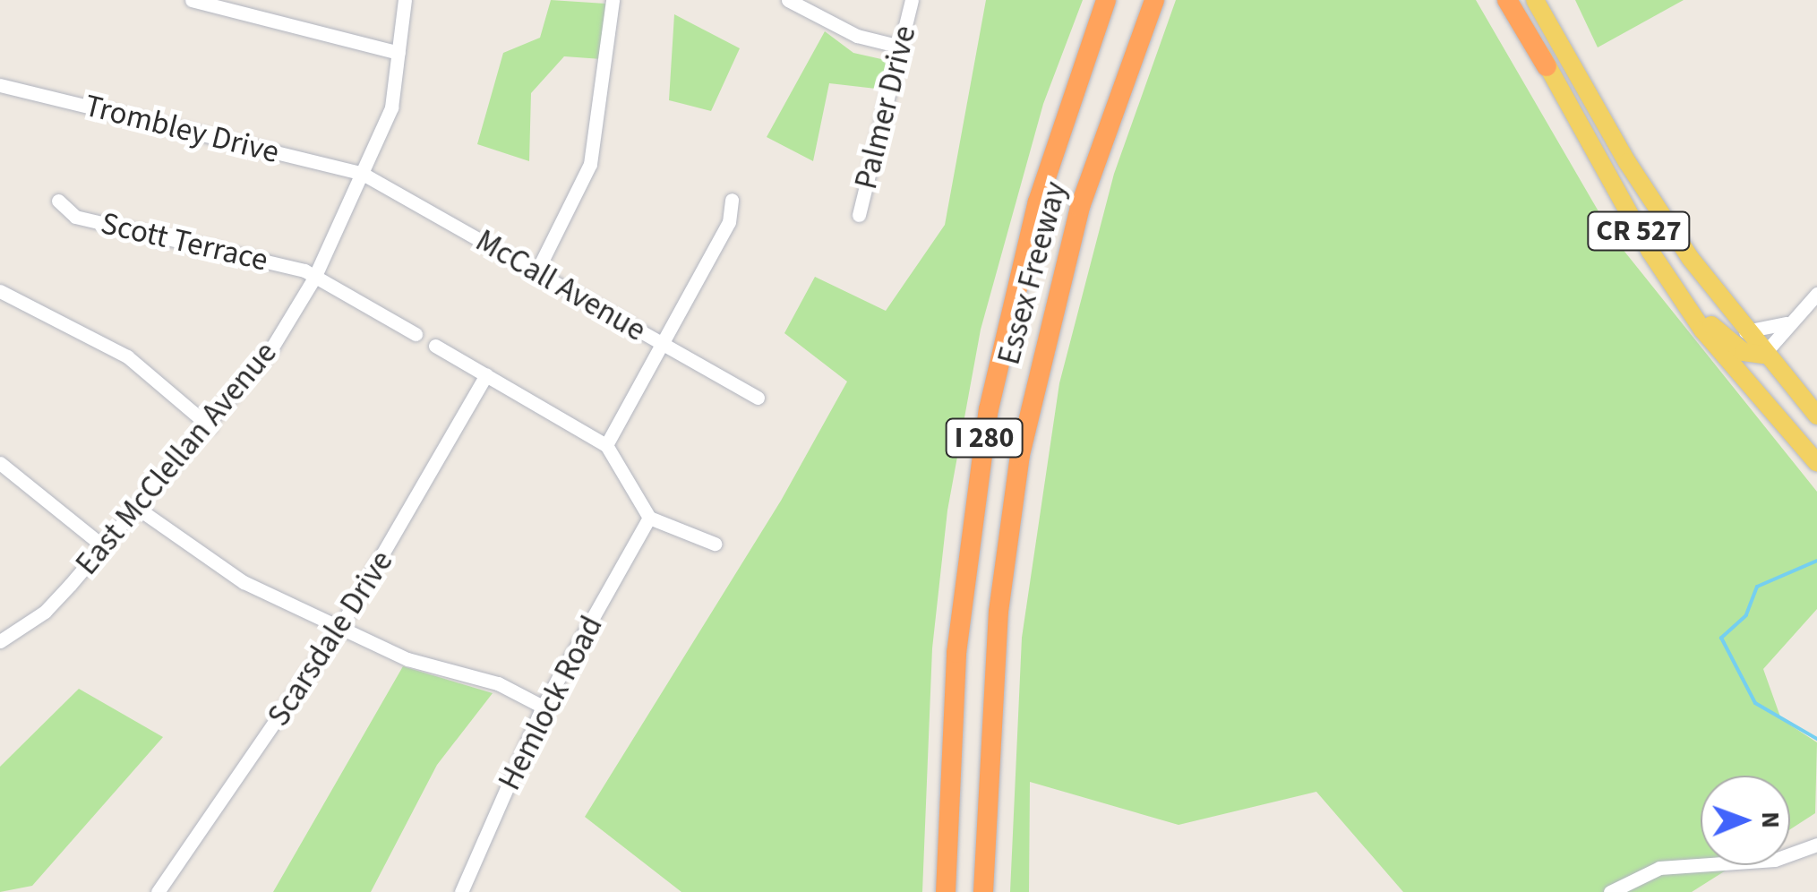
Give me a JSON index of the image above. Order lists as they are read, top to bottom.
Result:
{
  "streets": {
    "highway": ["Essex Freeway", "I 280"],
    "main road": ["CR 527"],
    "street": [
      "Palmer Drive",
      "Trombley Drive",
      "Scott Terrace",
      "McCall Avenue",
      "East McClellan Avenue",
      "Scarsdale Drive",
      "Hemlock Road"
    ]
  },
  "crossings": [
    ["Trombley Drive", "McCall Avenue"],
    ["Trombley Drive", "East McClellan Avenue"],
    ["Scott Terrace", "East McClellan Avenue"],
    ["McCall Avenue", "East McClellan Avenue"]
  ],
  "north": "right"
}
